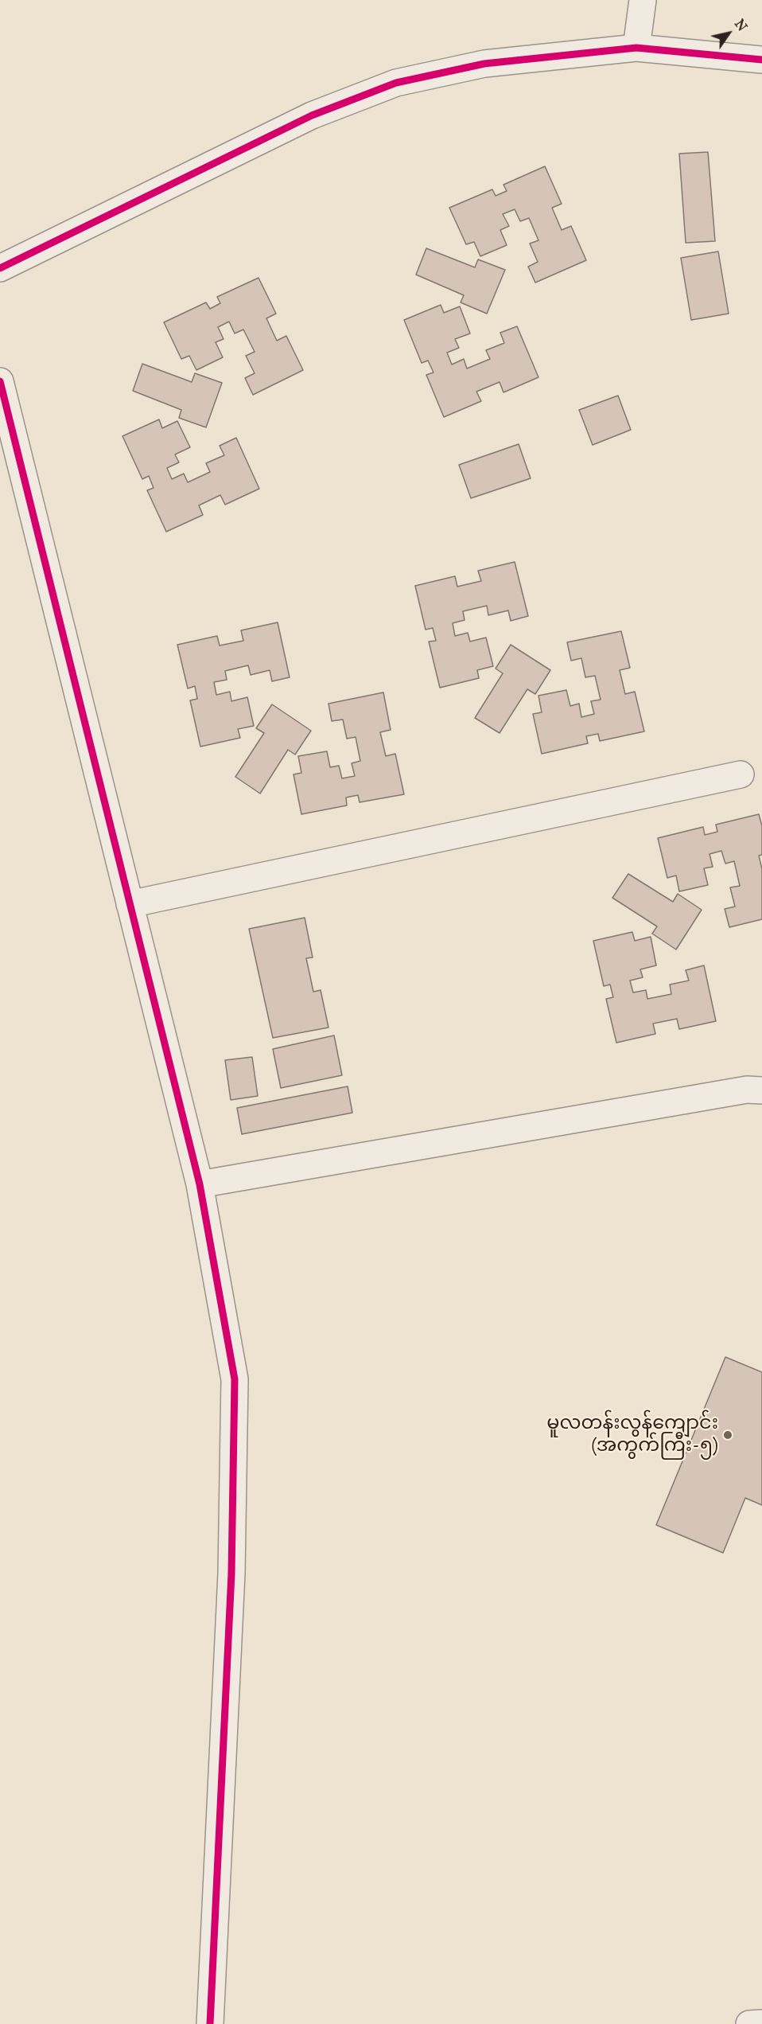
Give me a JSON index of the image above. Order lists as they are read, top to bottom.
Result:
{
  "places": ["မူလတန်းလွန်ကျောင်း (အကွက်ကြီး-၅)"],
  "north": "top right"
}
